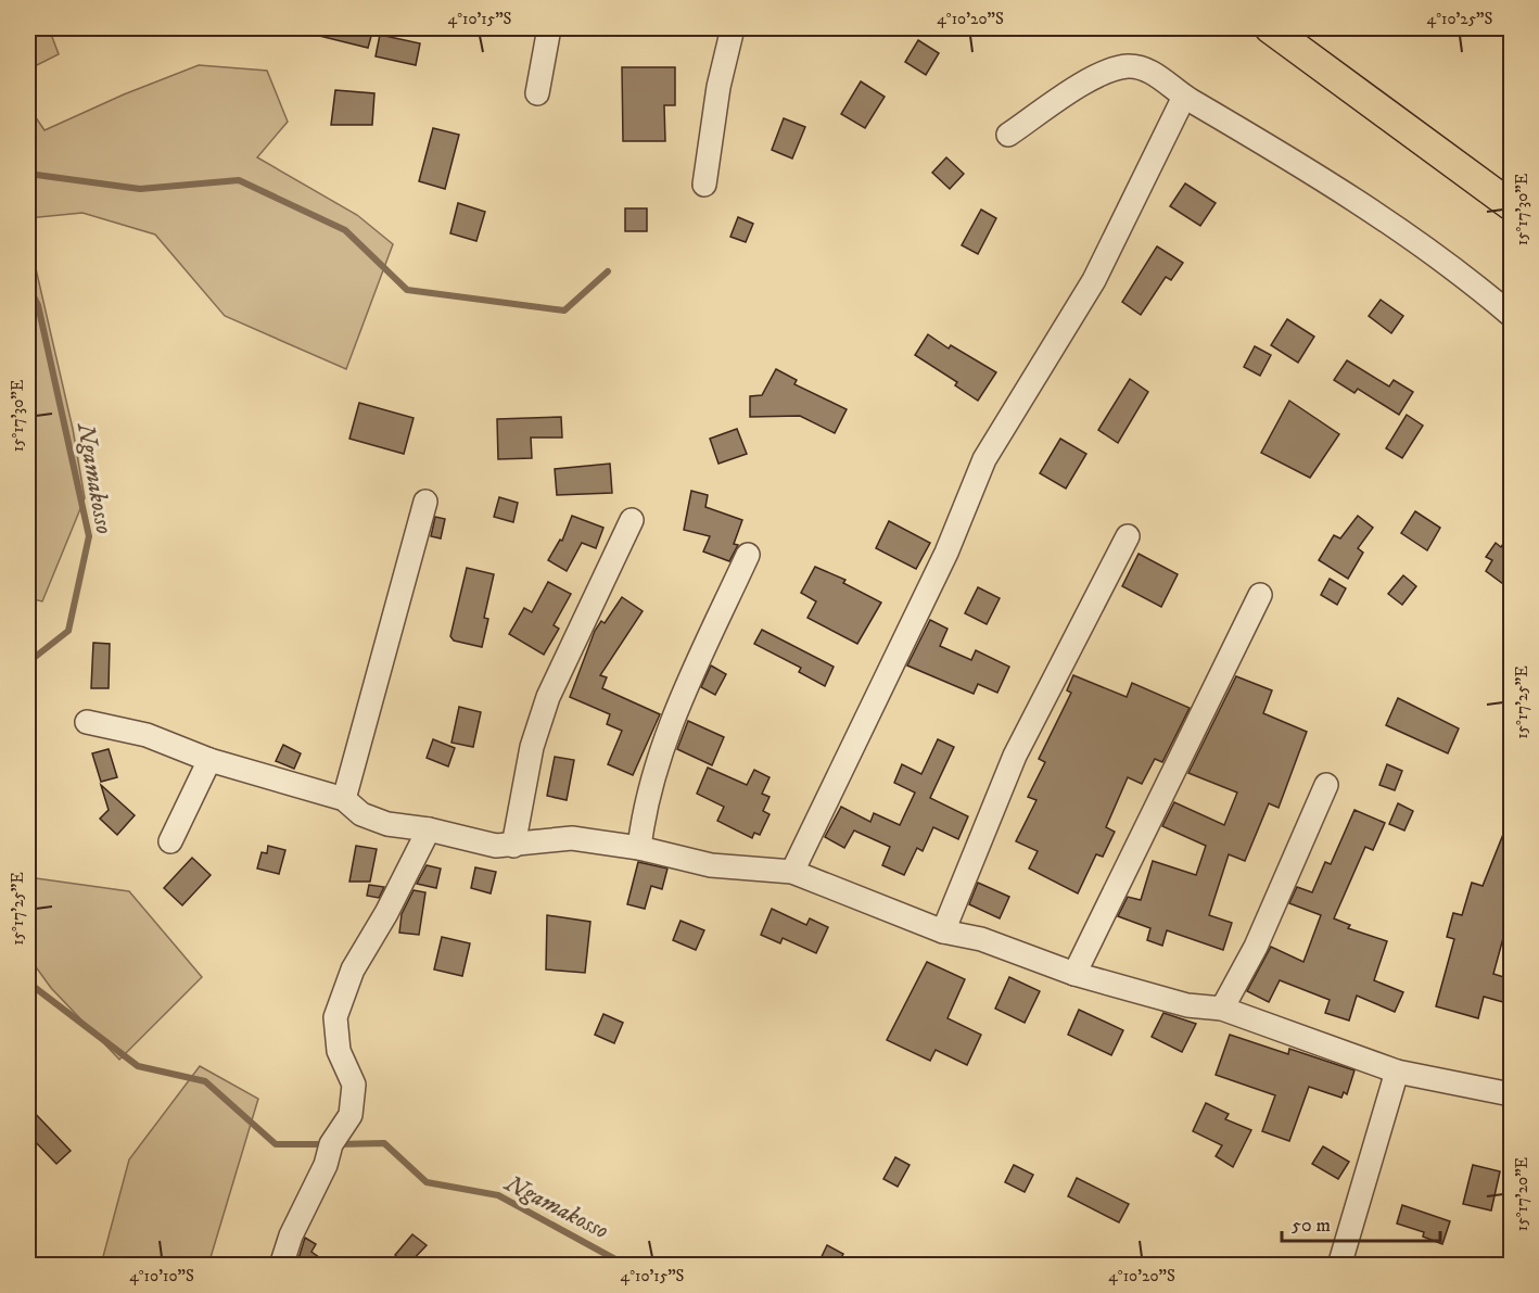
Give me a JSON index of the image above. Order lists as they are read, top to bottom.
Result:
{
  "water": ["Ngamakosso"],
  "scale_bar": "50 m",
  "coordinates": [
    "4°10'15\"S",
    "4°10'20\"S",
    "4°10'25\"S",
    "15°17'30\"E",
    "15°17'25\"E",
    "15°17'20\"E",
    "4°10'10\"S"
  ]
}
